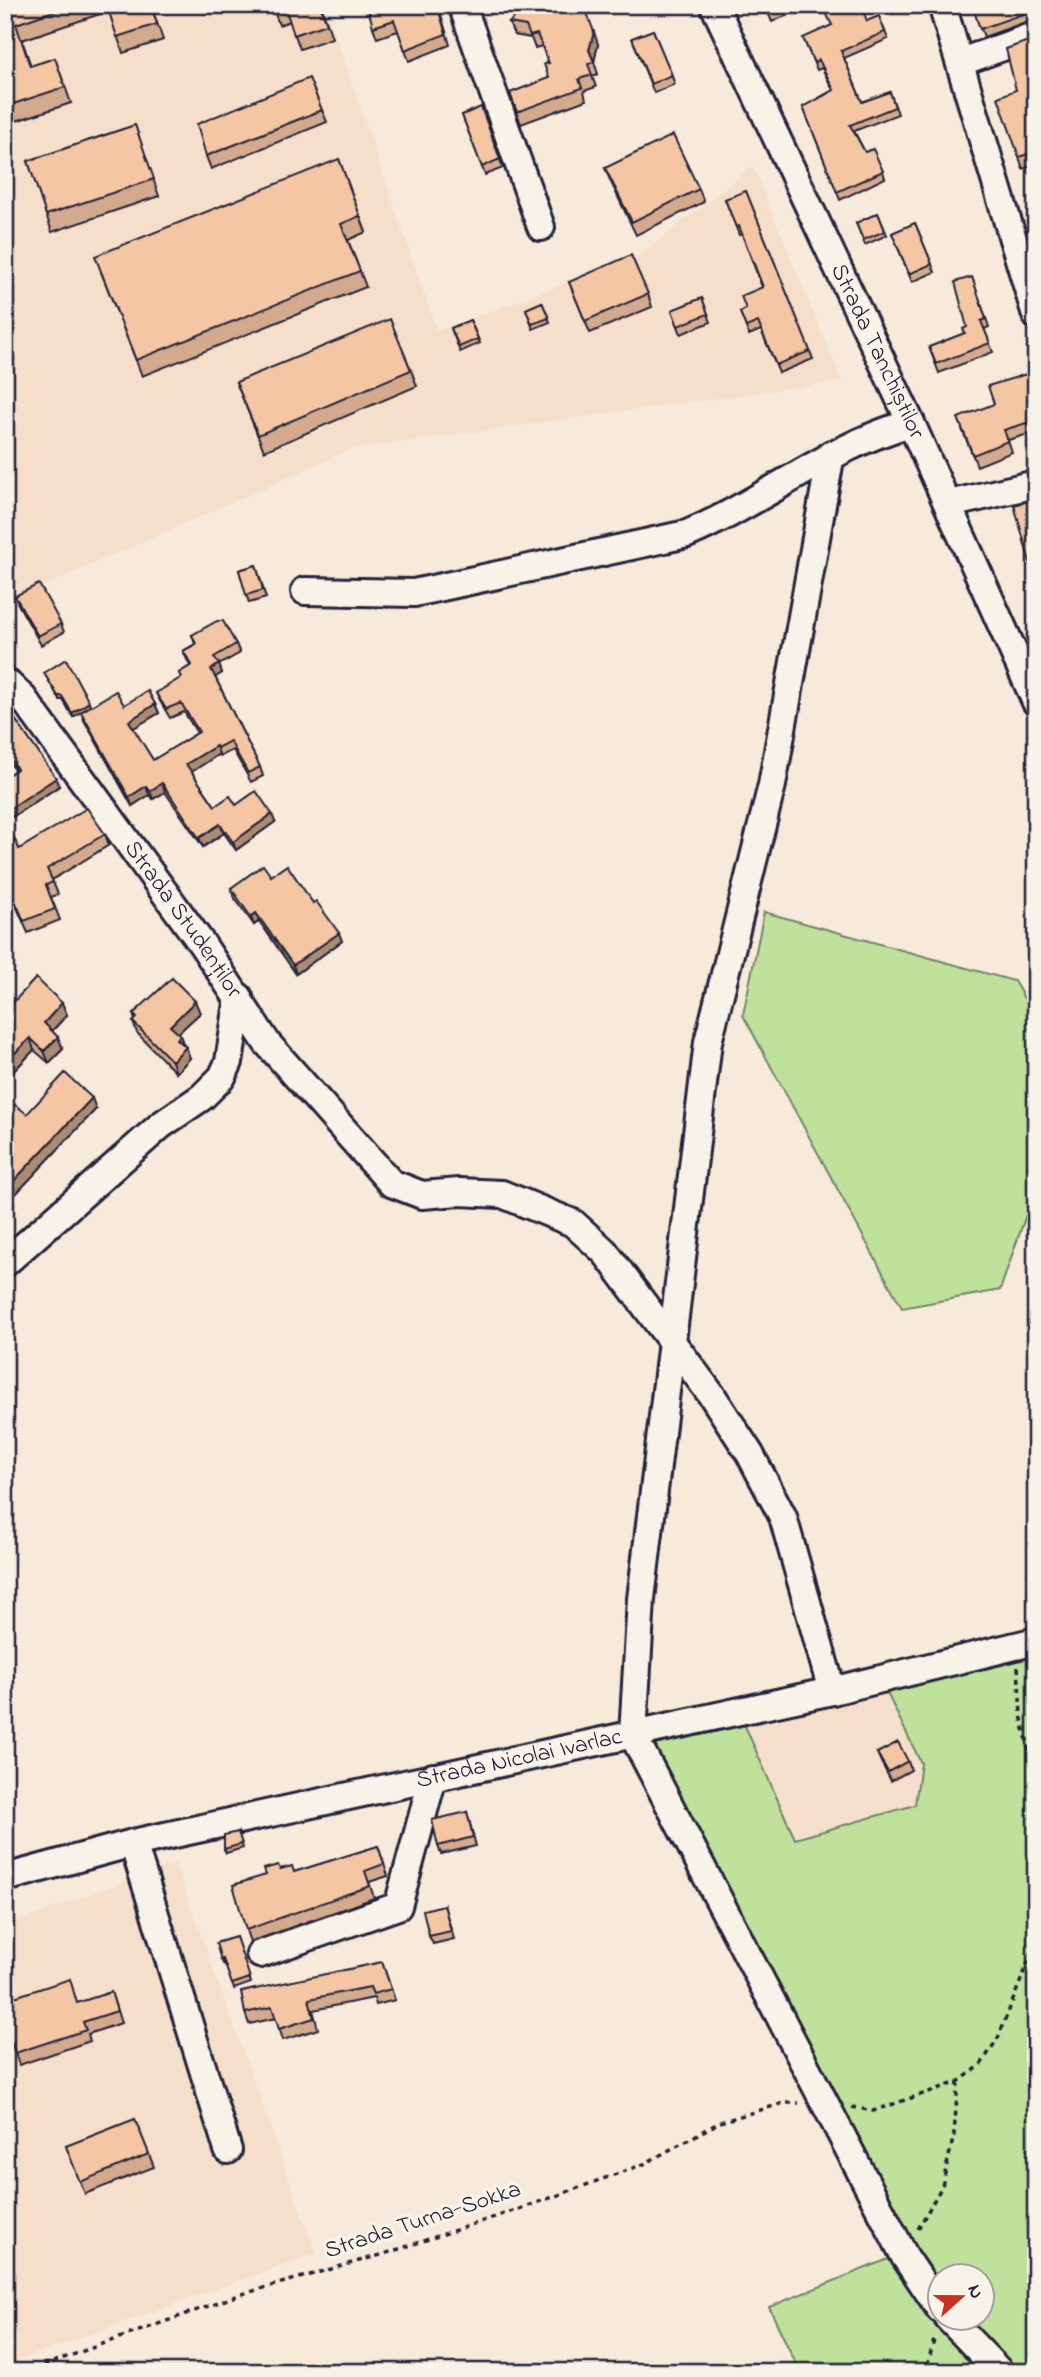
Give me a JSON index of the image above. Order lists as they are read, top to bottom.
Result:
{
  "streets": {
    "street": ["Strada Tanchiștilor", "Strada Studenților", "Strada Nicolai Ivarlac"],
    "path": ["Strada Turna-Sokka"]
  },
  "north": "right"
}
